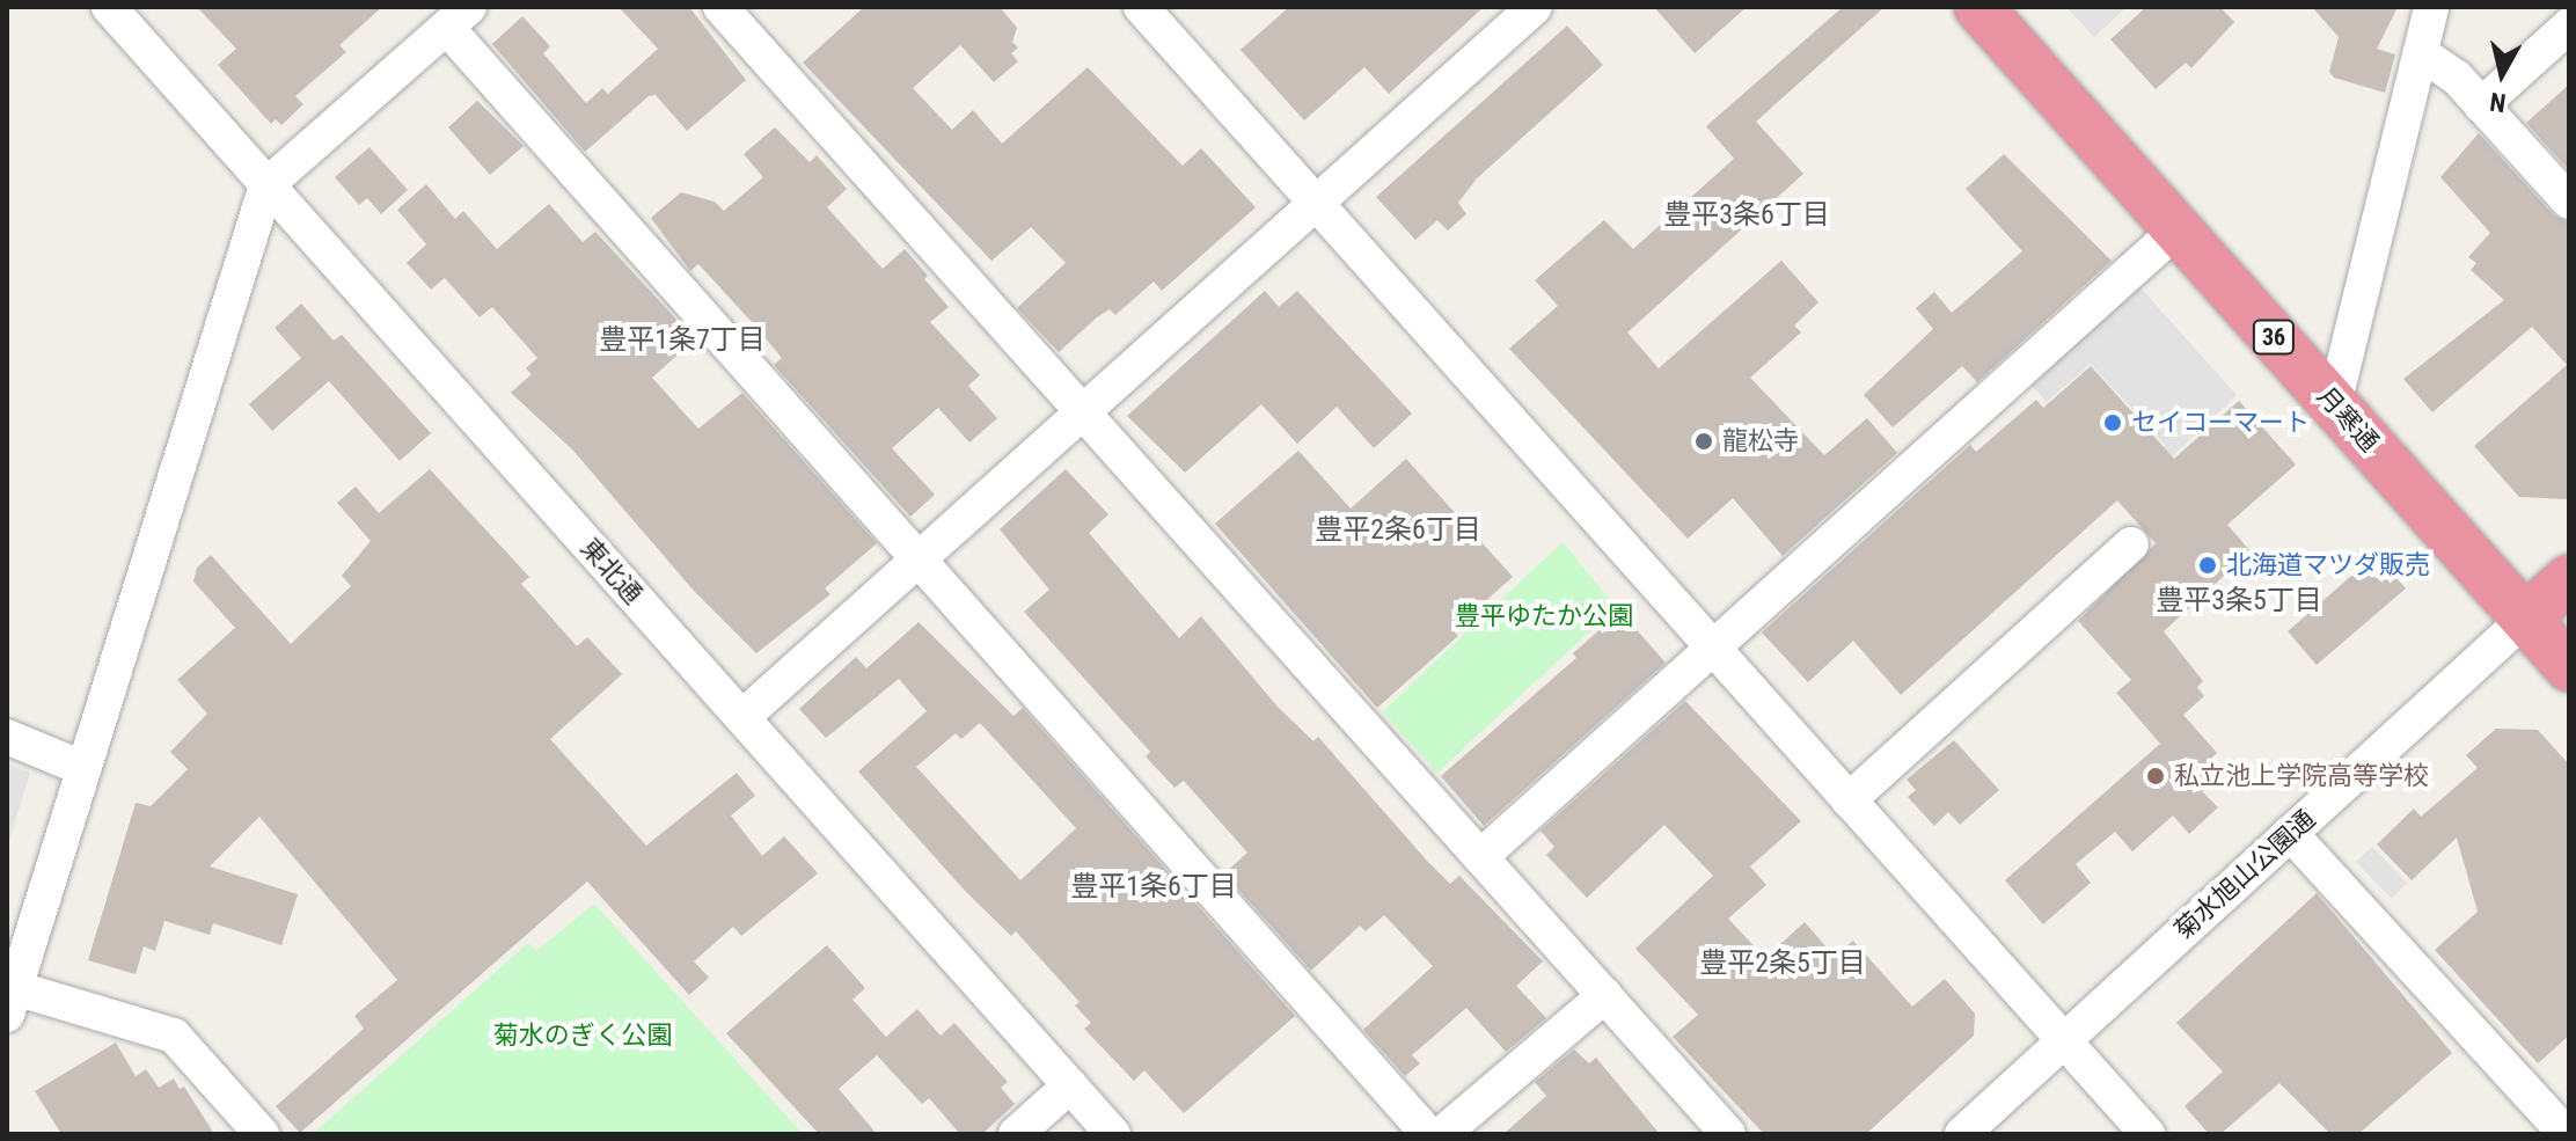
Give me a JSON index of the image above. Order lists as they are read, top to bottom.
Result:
{
  "streets": {
    "highway": ["36", "月寒通", "菊水旭山公園通"],
    "street": ["東北通"]
  },
  "crossings": [
    ["月寒通", "菊水旭山公園通"]
  ],
  "districts": [
    "豊平3条6丁目",
    "豊平1条7丁目",
    "豊平2条6丁目",
    "豊平3条5丁目",
    "豊平1条6丁目",
    "豊平2条5丁目"
  ],
  "parks": ["豊平ゆたか公園", "菊水のぎく公園"],
  "places": [
    "セイコーマート",
    "龍松寺",
    "北海道マツダ販売",
    "私立池上学院高等学校"
  ],
  "north": "bottom"
}
